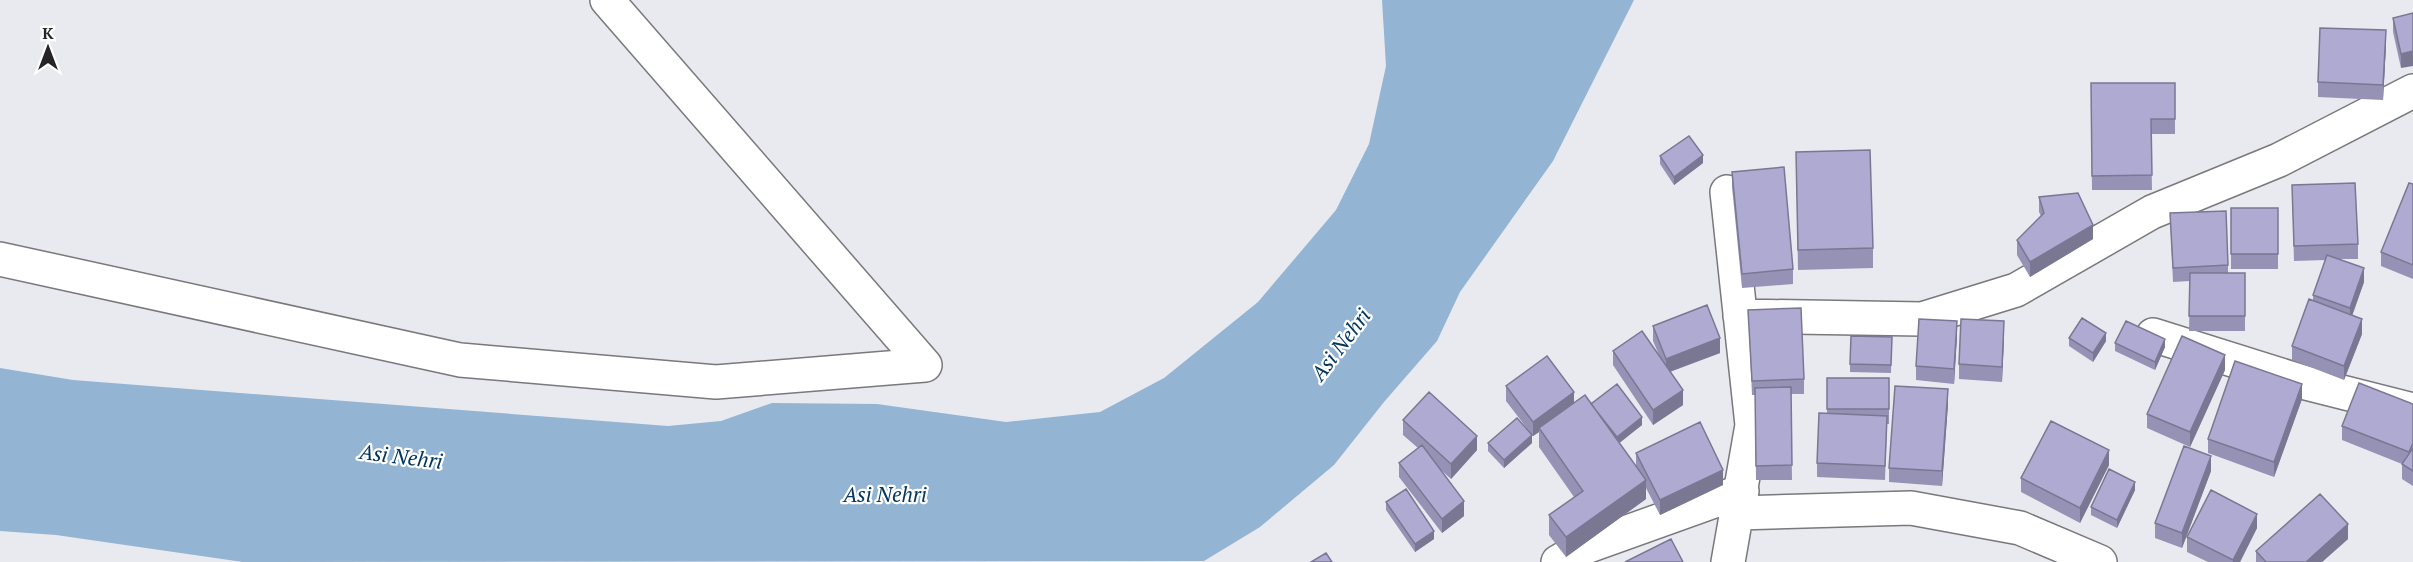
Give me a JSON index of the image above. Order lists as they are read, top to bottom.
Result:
{
  "water": ["Asi Nehri"],
  "north": "top"
}
